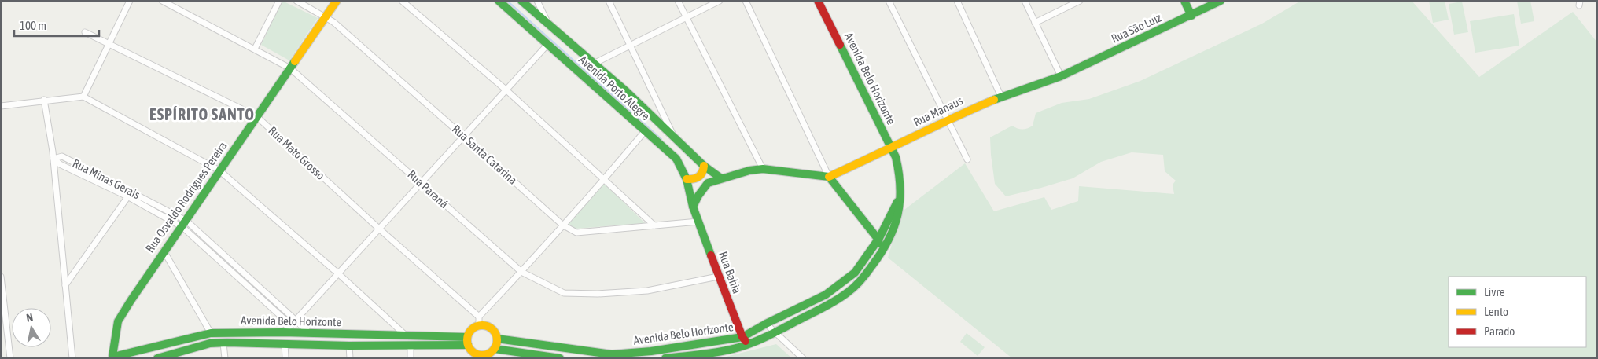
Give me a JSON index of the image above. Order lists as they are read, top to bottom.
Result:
{
  "streets": {
    "main road": [
      "Rua São Luiz",
      "Avenida Belo Horizonte",
      "Avenida Porto Alegre",
      "Rua Manaus",
      "Rua Osvaldo Rodrigues Pereira",
      "Rua Bahia"
    ],
    "street": [
      "Rua Mato Grosso",
      "Rua Santa Catarina",
      "Rua Minas Gerais",
      "Rua Paraná"
    ]
  },
  "crossings": [
    ["Rua São Luiz", "Rua Manaus"],
    ["Avenida Belo Horizonte", "Rua Manaus"],
    ["Avenida Belo Horizonte", "Rua Minas Gerais"],
    ["Avenida Belo Horizonte", "Rua Osvaldo Rodrigues Pereira"],
    ["Avenida Belo Horizonte", "Rua Bahia"],
    ["Avenida Porto Alegre", "Rua Bahia"],
    ["Rua Mato Grosso", "Rua Osvaldo Rodrigues Pereira"],
    ["Rua Santa Catarina", "Rua Osvaldo Rodrigues Pereira"],
    ["Rua Santa Catarina", "Rua Bahia"],
    ["Rua Minas Gerais", "Rua Osvaldo Rodrigues Pereira"],
    ["Rua Paraná", "Rua Osvaldo Rodrigues Pereira"],
    ["Rua Paraná", "Rua Bahia"]
  ],
  "districts": ["ESPÍRITO SANTO"],
  "legend": ["Livre", "Lento", "Parado"],
  "scale_bar": "100 m",
  "north": "top"
}
